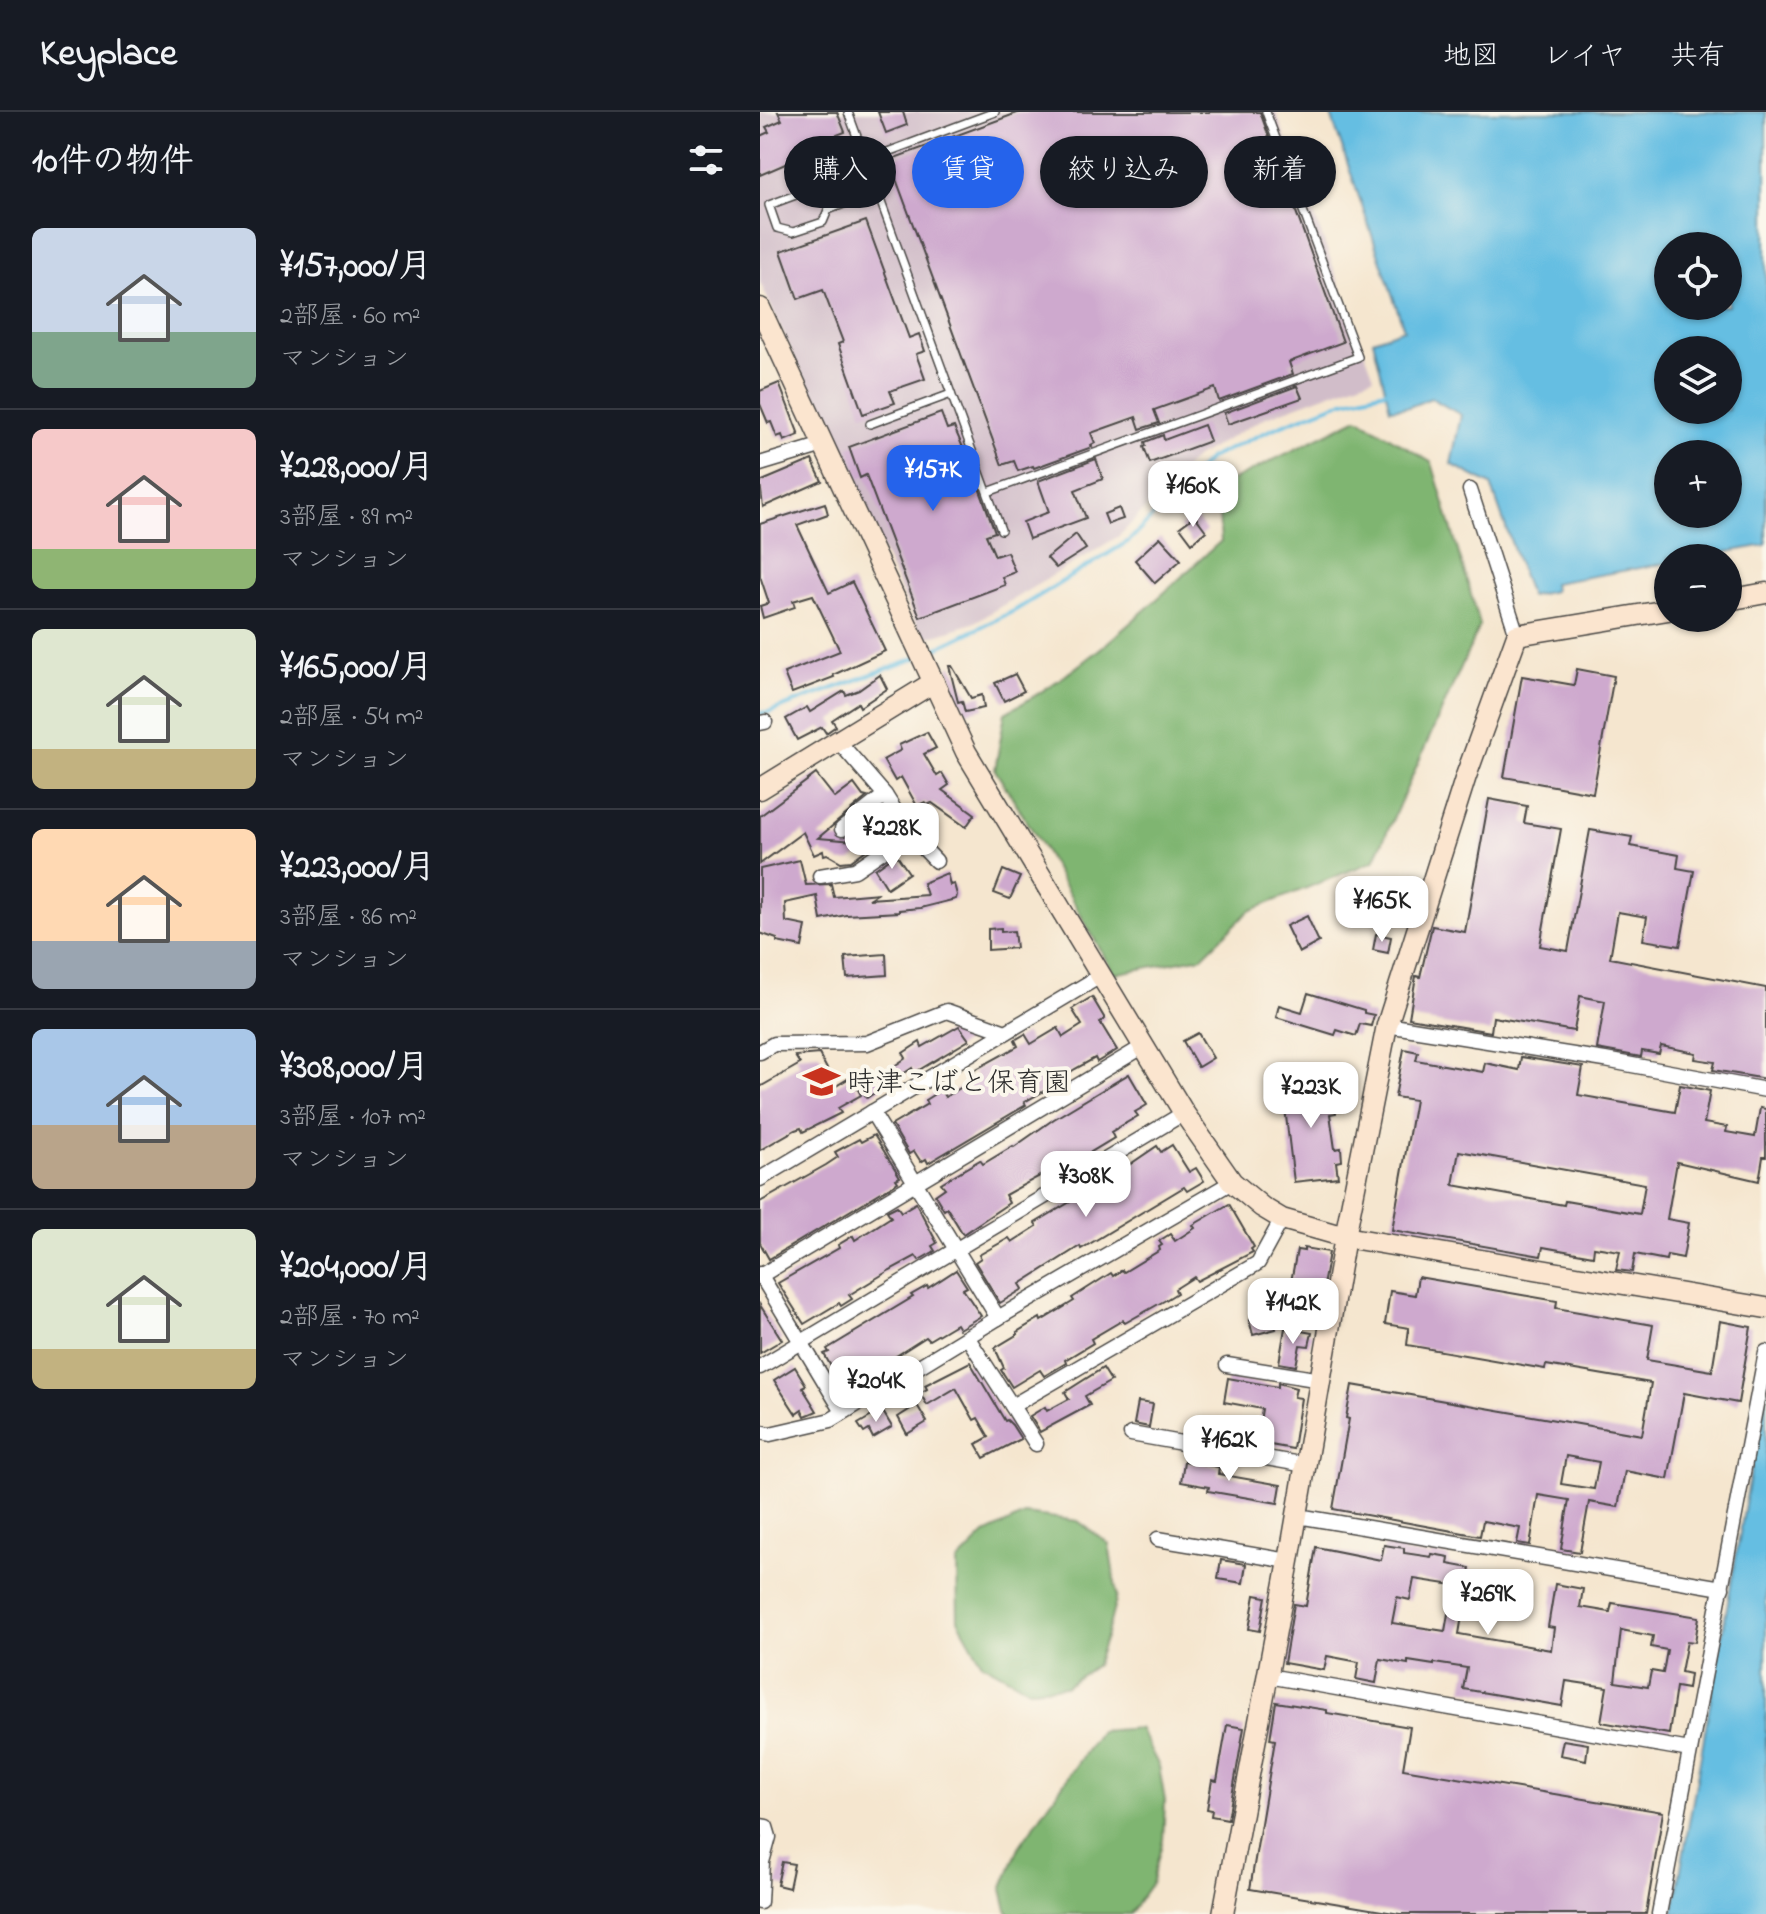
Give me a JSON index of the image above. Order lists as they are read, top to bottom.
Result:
{
  "places": {
    "school or university": ["時津こばと保育園"]
  },
  "page": {
    "header": "Keyplace",
    "nav": ["地図", "レイヤ", "共有"],
    "heading": "10件の物件",
    "chip": [
      "購入",
      "賃貸",
      "絞り込み",
      "新着"
    ],
    "list": [
      {
        "name": "¥157,000/月",
        "note": "2部屋 · 60 m² · マンション"
      },
      {
        "name": "¥228,000/月",
        "note": "3部屋 · 89 m² · マンション"
      },
      {
        "name": "¥165,000/月",
        "note": "2部屋 · 54 m² · マンション"
      },
      {
        "name": "¥223,000/月",
        "note": "3部屋 · 86 m² · マンション"
      },
      {
        "name": "¥308,000/月",
        "note": "3部屋 · 107 m² · マンション"
      },
      {
        "name": "¥204,000/月",
        "note": "2部屋 · 70 m² · マンション"
      }
    ],
    "map_buttons": ["+", "−"],
    "price": [
      "¥157K",
      "¥160K",
      "¥228K",
      "¥165K",
      "¥223K",
      "¥308K",
      "¥142K",
      "¥204K",
      "¥162K",
      "¥269K"
    ]
  }
}
